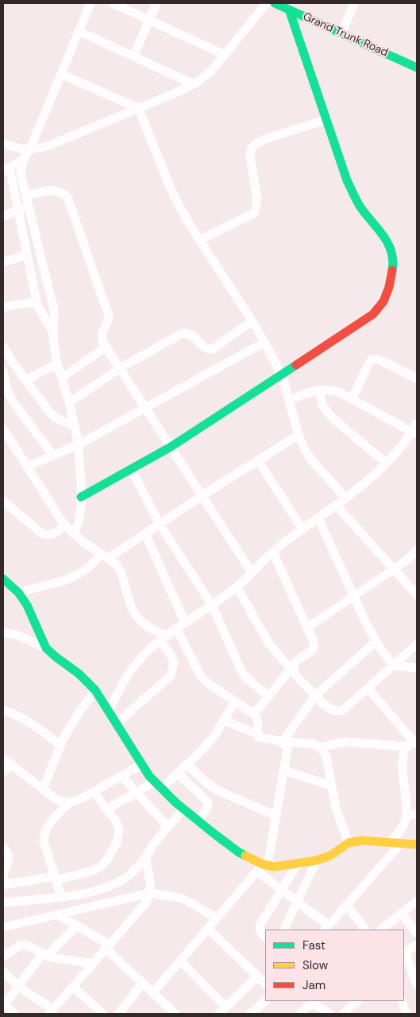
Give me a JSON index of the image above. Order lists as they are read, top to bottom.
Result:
{
  "streets": {
    "street": ["Grand Trunk Road"]
  },
  "legend": ["Fast", "Slow", "Jam"]
}
